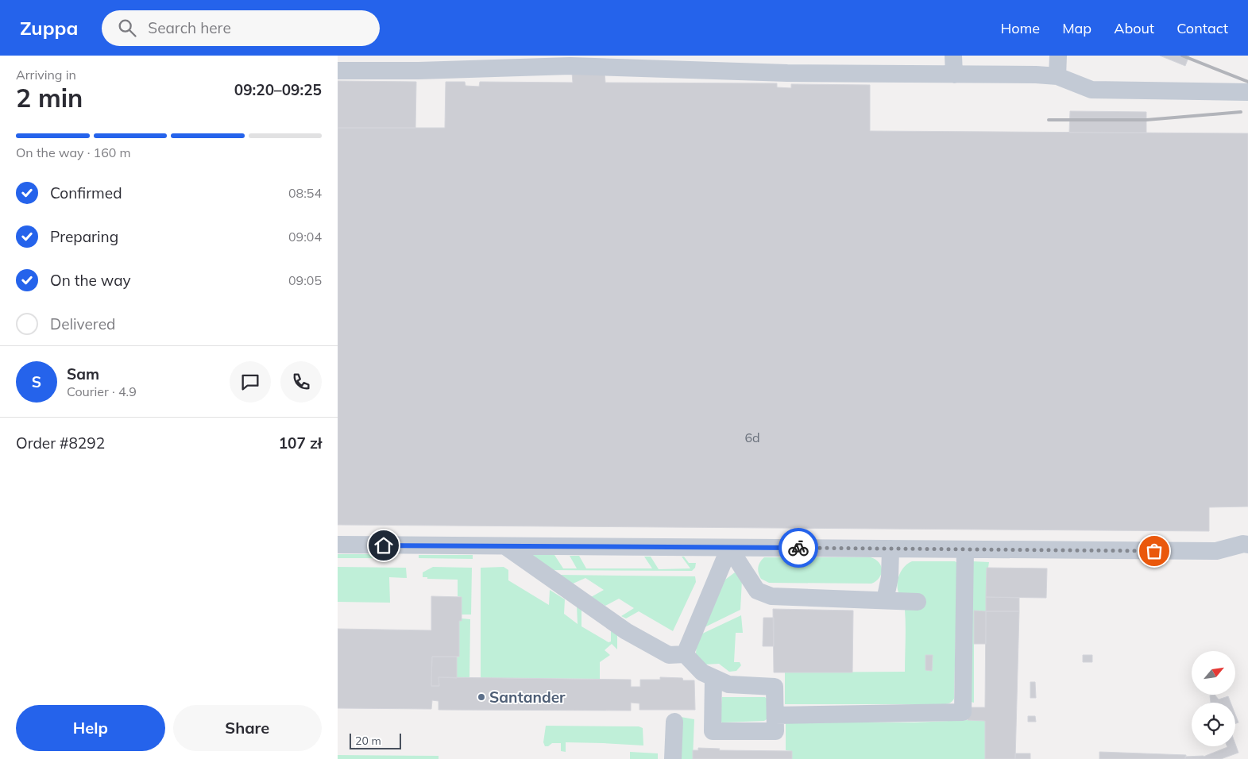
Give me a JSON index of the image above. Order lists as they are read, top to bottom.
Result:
{
  "places": ["Santander"],
  "house_numbers": ["6d"],
  "scale_bar": "20 m",
  "north": "top right",
  "page": {
    "header": "Zuppa",
    "search": "Search here",
    "nav": [
      "Home",
      "Map",
      "About",
      "Contact"
    ],
    "heading": ["2 min", "Arriving in", "09:20–09:25"],
    "panel": [
      "Sam",
      "Courier · 4.9",
      "Order #8292",
      "107 zł"
    ],
    "bar": "On the way · 160 m",
    "list": [
      ["Confirmed", "08:54"],
      ["Preparing", "09:04"],
      ["On the way", "09:05"],
      "Delivered"
    ],
    "round": "S",
    "buttons": ["Help", "Share"],
    "scale": "20 m"
  }
}
